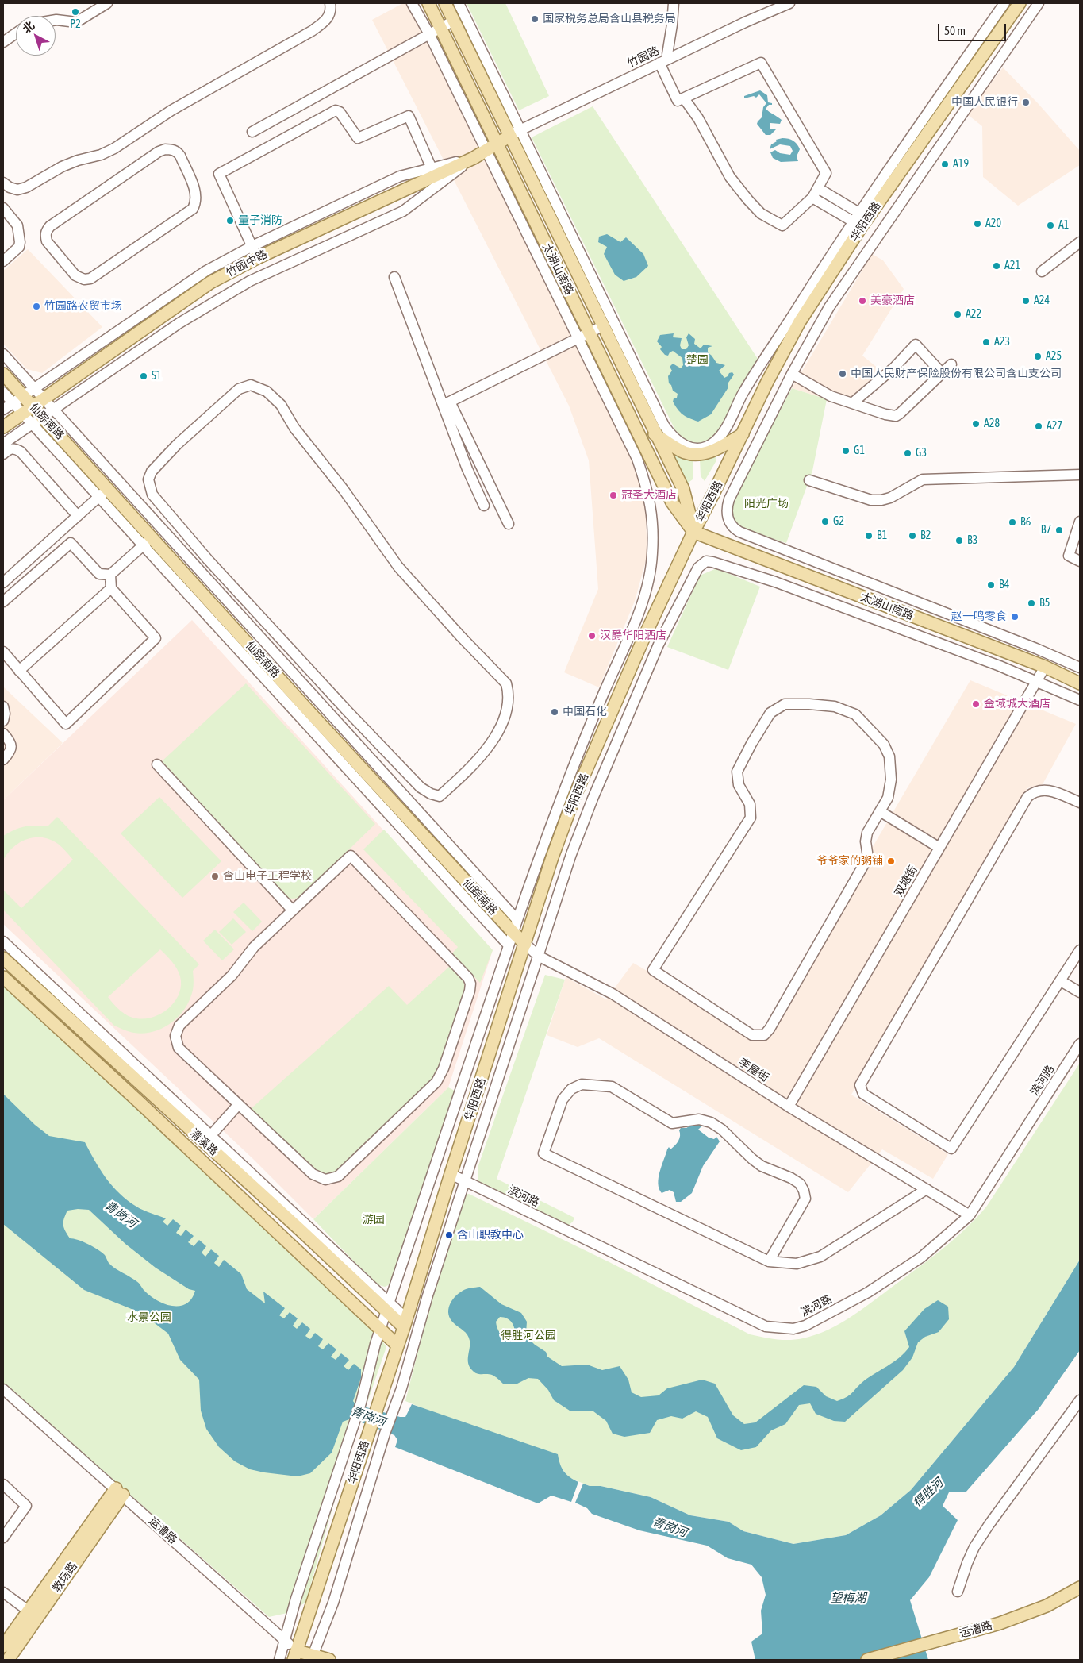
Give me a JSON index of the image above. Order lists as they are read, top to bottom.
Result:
{
  "streets": {
    "main road": [
      "华阳西路",
      "竹园中路",
      "太湖山南路",
      "仙踪南路",
      "清溪路",
      "运漕路",
      "教场路"
    ],
    "street": [
      "竹园路",
      "双塘街",
      "李屋街",
      "滨河路"
    ]
  },
  "crossings": [
    ["竹园路", "竹园中路"],
    ["竹园路", "太湖山南路"],
    ["华阳西路", "太湖山南路"],
    ["华阳西路", "仙踪南路"],
    ["华阳西路", "李屋街"],
    ["华阳西路", "滨河路"],
    ["华阳西路", "清溪路"],
    ["华阳西路", "运漕路"],
    ["竹园中路", "太湖山南路"],
    ["竹园中路", "仙踪南路"],
    ["太湖山南路", "双塘街"],
    ["仙踪南路", "李屋街"],
    ["双塘街", "李屋街"],
    ["李屋街", "滨河路"],
    ["运漕路", "教场路"]
  ],
  "water": ["青岗河", "得胜河", "望梅湖"],
  "parks": [
    "楚园",
    "阳光广场",
    "游园",
    "水景公园",
    "得胜河公园"
  ],
  "places": [
    "P2",
    "国家税务总局含山县税务局",
    "中国人民银行",
    "A19",
    "量子消防",
    "A20",
    "A1",
    "A21",
    "美豪酒店",
    "A24",
    "竹园路农贸市场",
    "A22",
    "A23",
    "A25",
    "中国人民财产保险股份有限公司含山支公司",
    "S1",
    "A28",
    "A27",
    "G1",
    "G3",
    "冠圣大酒店",
    "G2",
    "B6",
    "B7",
    "B1",
    "B2",
    "B3",
    "B4",
    "B5",
    "赵一鸣零食",
    "汉爵华阳酒店",
    "金域城大酒店",
    "中国石化",
    "爷爷家的粥铺",
    "含山电子工程学校",
    "含山职教中心"
  ],
  "scale_bar": "50 m",
  "north": "top left"
}
